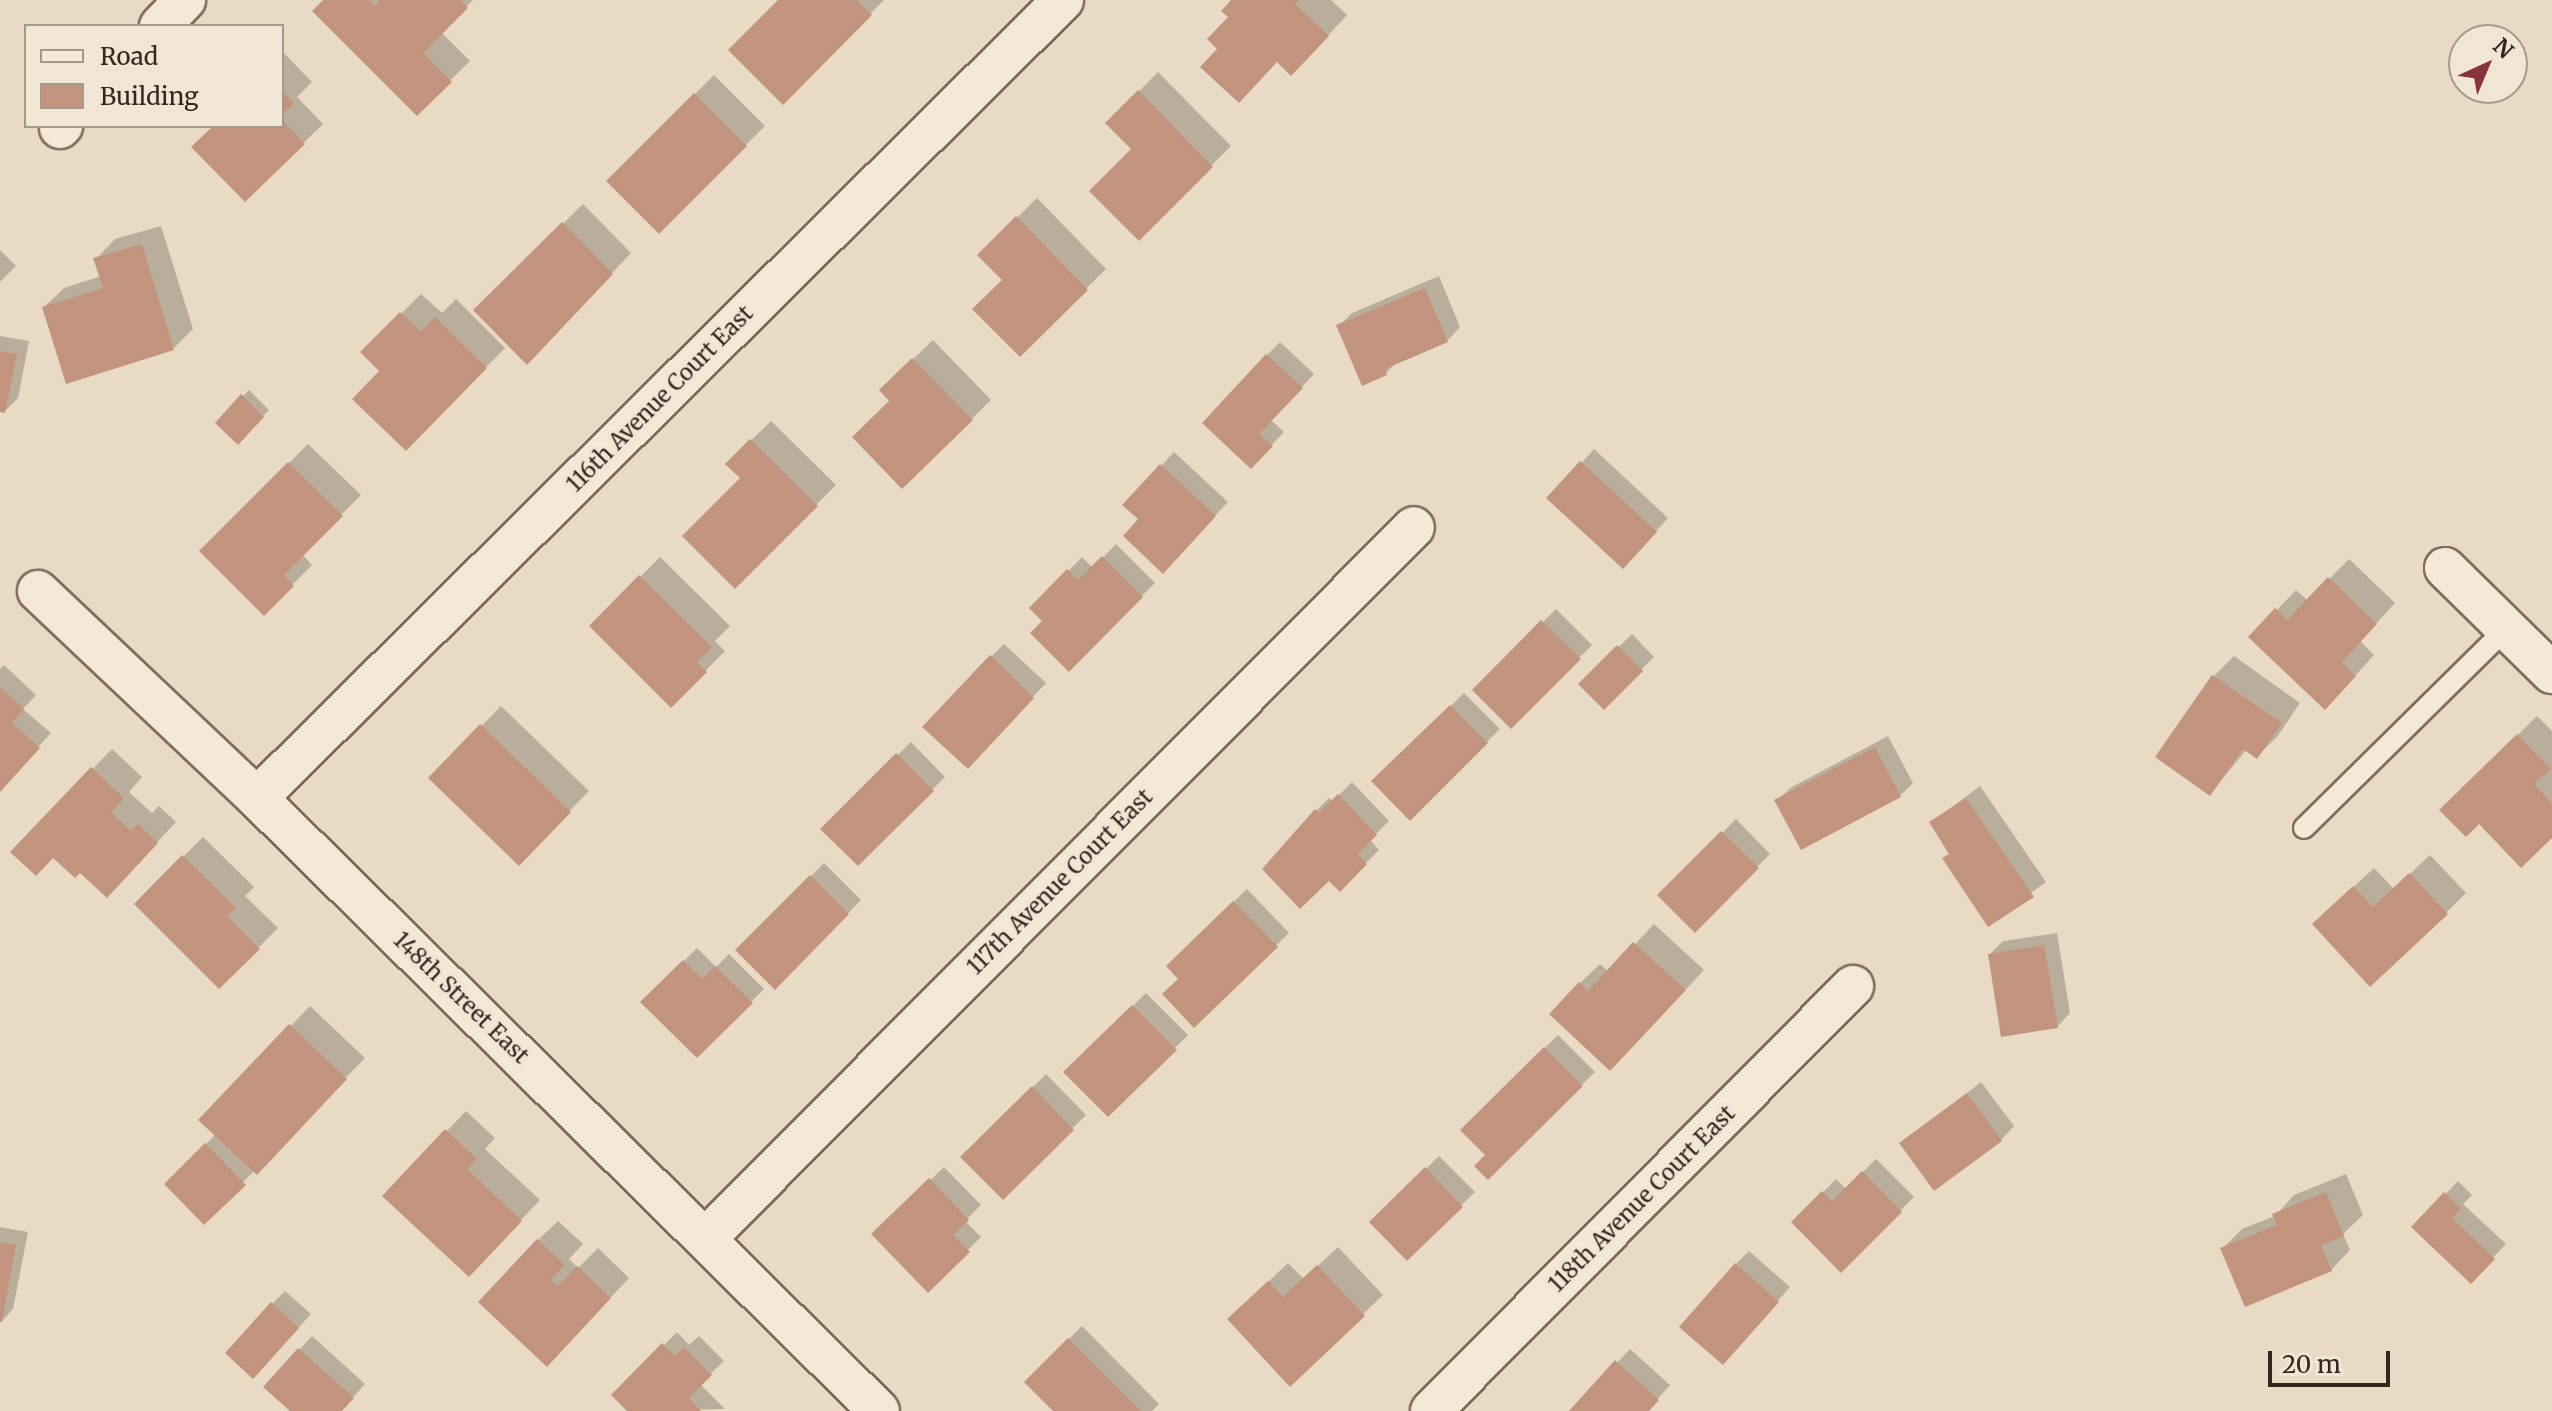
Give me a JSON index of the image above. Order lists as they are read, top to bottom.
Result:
{
  "streets": {
    "street": [
      "116th Avenue Court East",
      "117th Avenue Court East",
      "148th Street East",
      "118th Avenue Court East"
    ]
  },
  "crossings": [
    ["116th Avenue Court East", "148th Street East"],
    ["117th Avenue Court East", "148th Street East"]
  ],
  "legend": ["Road", "Building"],
  "scale_bar": "20 m",
  "north": "top right"
}
